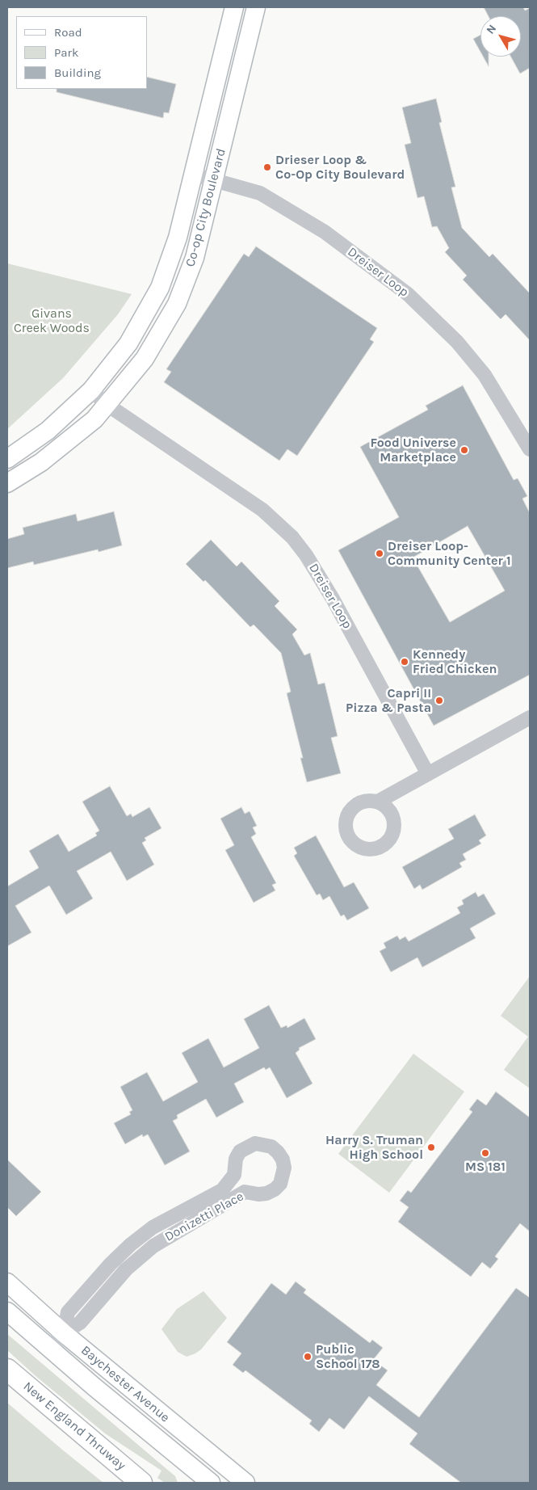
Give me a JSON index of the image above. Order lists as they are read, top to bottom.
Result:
{
  "streets": {
    "highway": ["New England Thruway"],
    "main road": ["Co-op City Boulevard", "Baychester Avenue"],
    "street": ["Dreiser Loop", "Donizetti Place"]
  },
  "crossings": [
    ["Co-op City Boulevard", "Dreiser Loop"],
    ["Donizetti Place", "Baychester Avenue"]
  ],
  "parks": ["Givans Creek Woods"],
  "places": [
    "Drieser Loop & Co-Op City Boulevard",
    "Food Universe Marketplace",
    "Dreiser Loop- Community Center 1",
    "Kennedy Fried Chicken",
    "Capri II Pizza & Pasta",
    "Harry S. Truman High School",
    "MS 181",
    "Public School 178"
  ],
  "legend": ["Road", "Park", "Building"],
  "north": "top left"
}
